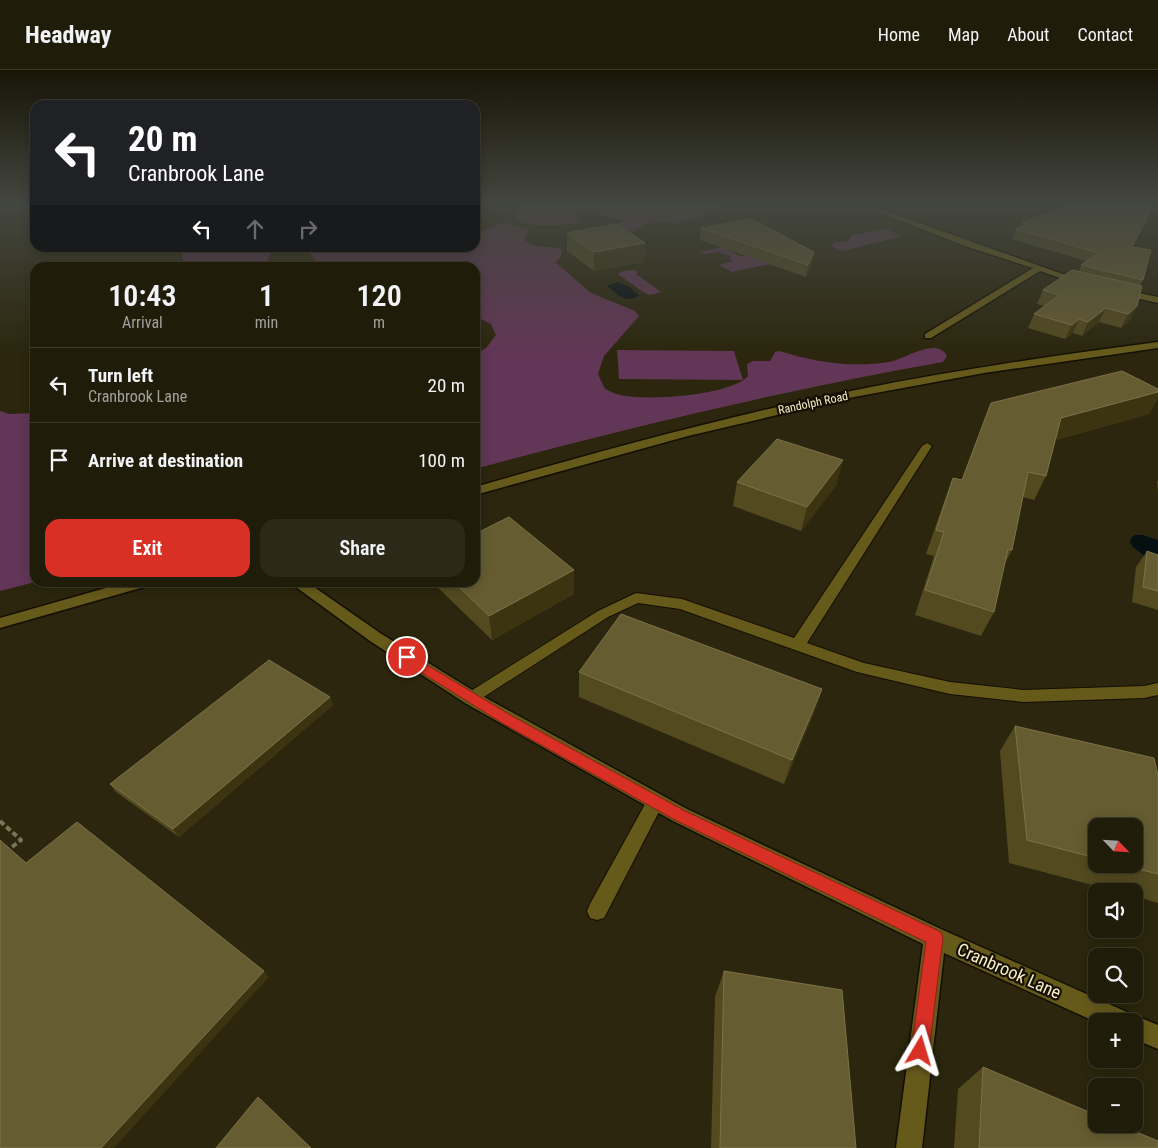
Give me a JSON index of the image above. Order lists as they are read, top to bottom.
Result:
{
  "streets": {
    "street": ["Randolph Road", "Cranbrook Lane"]
  },
  "north": "bottom right",
  "page": {
    "header": "Headway",
    "nav": [
      "Home",
      "Map",
      "About",
      "Contact"
    ],
    "turn": ["20 m", "Cranbrook Lane"],
    "eta": [
      "10:43",
      "Arrival",
      "1",
      "min",
      "120",
      "m"
    ],
    "list": [
      {
        "name": "Turn left",
        "note": "Cranbrook Lane",
        "value": "20 m"
      },
      {
        "name": "Arrive at destination",
        "value": "100 m"
      }
    ],
    "buttons": ["Exit", "Share"],
    "map_buttons": ["+", "−"]
  }
}
